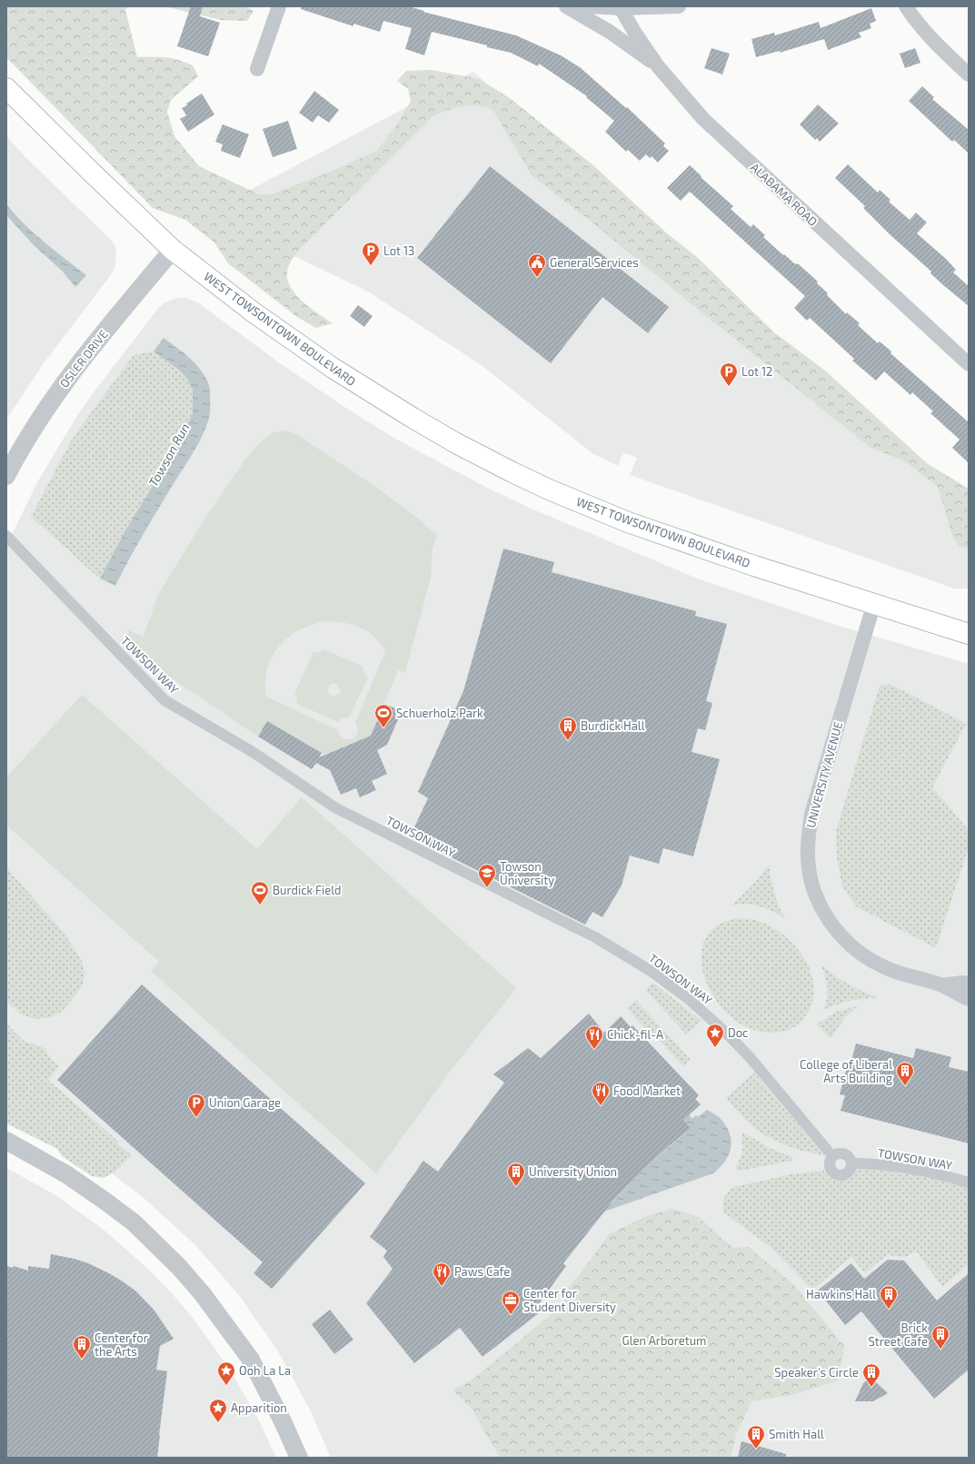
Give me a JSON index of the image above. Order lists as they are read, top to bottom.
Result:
{
  "streets": {
    "main road": ["WEST TOWSONTOWN BOULEVARD"],
    "street": [
      "ALABAMA ROAD",
      "OSLER DRIVE",
      "TOWSON WAY",
      "UNIVERSITY AVENUE"
    ]
  },
  "crossings": [
    ["WEST TOWSONTOWN BOULEVARD", "OSLER DRIVE"],
    ["WEST TOWSONTOWN BOULEVARD", "UNIVERSITY AVENUE"]
  ],
  "water": ["Towson Run"],
  "parks": ["Glen Arboretum"],
  "places": {
    "parking": ["Lot 13", "Lot 12", "Union Garage"],
    "public building": ["General Services"],
    "sports": ["Schuerholz Park", "Burdick Field"],
    "building": [
      "Burdick Hall",
      "College of Liberal Arts Building",
      "University Union",
      "Hawkins Hall",
      "Brick Street Cafe",
      "Center for the Arts",
      "Speaker's Circle",
      "Smith Hall"
    ],
    "school or university": ["Towson University"],
    "place": ["Doc", "Ooh La La", "Apparition"],
    "restaurant": ["Chick-fil-A", "Food Market", "Paws Cafe"],
    "office": ["Center for Student Diversity"]
  }
}
